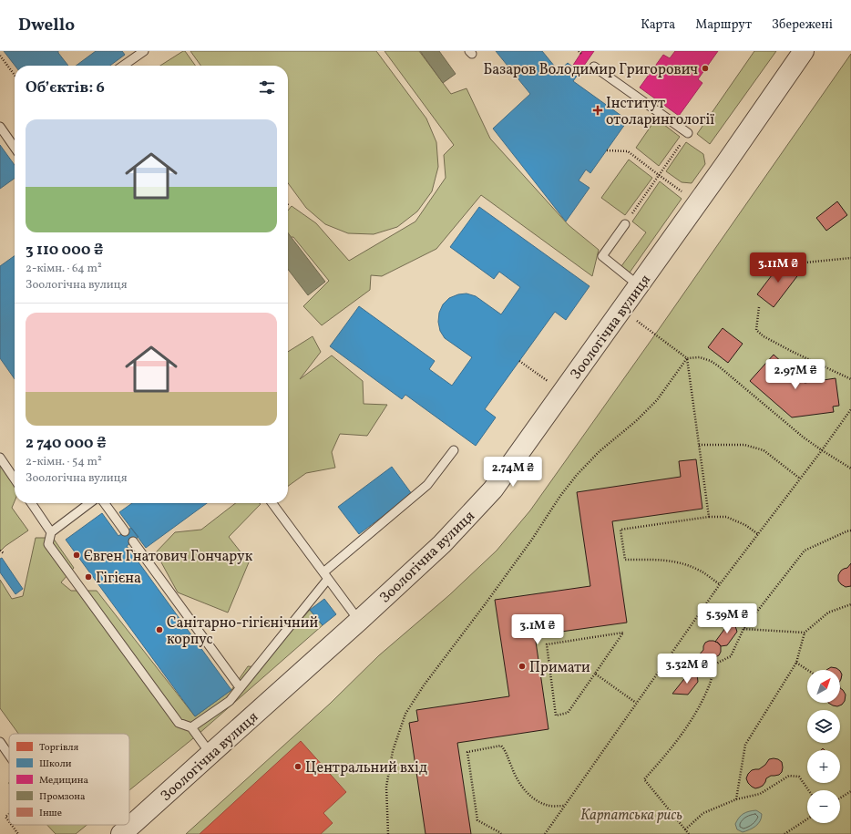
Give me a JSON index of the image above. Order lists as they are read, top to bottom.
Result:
{
  "streets": {
    "street": ["Зоологічна вулиця"]
  },
  "parks": ["Карпатська рись"],
  "places": {
    "other": [
      "Базаров Володимир Григорович",
      "Євген Гнатович Гончарук",
      "Гігієна",
      "Санітарно-гігієнічний корпус",
      "Примати",
      "Центральний вхід"
    ],
    "health": ["Інститут отоларингології"]
  },
  "legend": [
    "Торгівля",
    "Школи",
    "Медицина",
    "Промзона",
    "Інше"
  ],
  "north": "top right",
  "page": {
    "header": "Dwello",
    "nav": ["Карта", "Маршрут", "Збережені"],
    "heading": "Об’єктів: 6",
    "list": [
      {
        "name": "3 110 000 ₴",
        "note": "2-кімн. · 64 m² · Зоологічна вулиця"
      },
      {
        "name": "2 740 000 ₴",
        "note": "2-кімн. · 54 m² · Зоологічна вулиця"
      }
    ],
    "price": [
      "3.11M ₴",
      "2.97M ₴",
      "2.74M ₴",
      "5.39M ₴",
      "3.1M ₴",
      "3.32M ₴"
    ],
    "map_buttons": ["+", "−"]
  }
}
